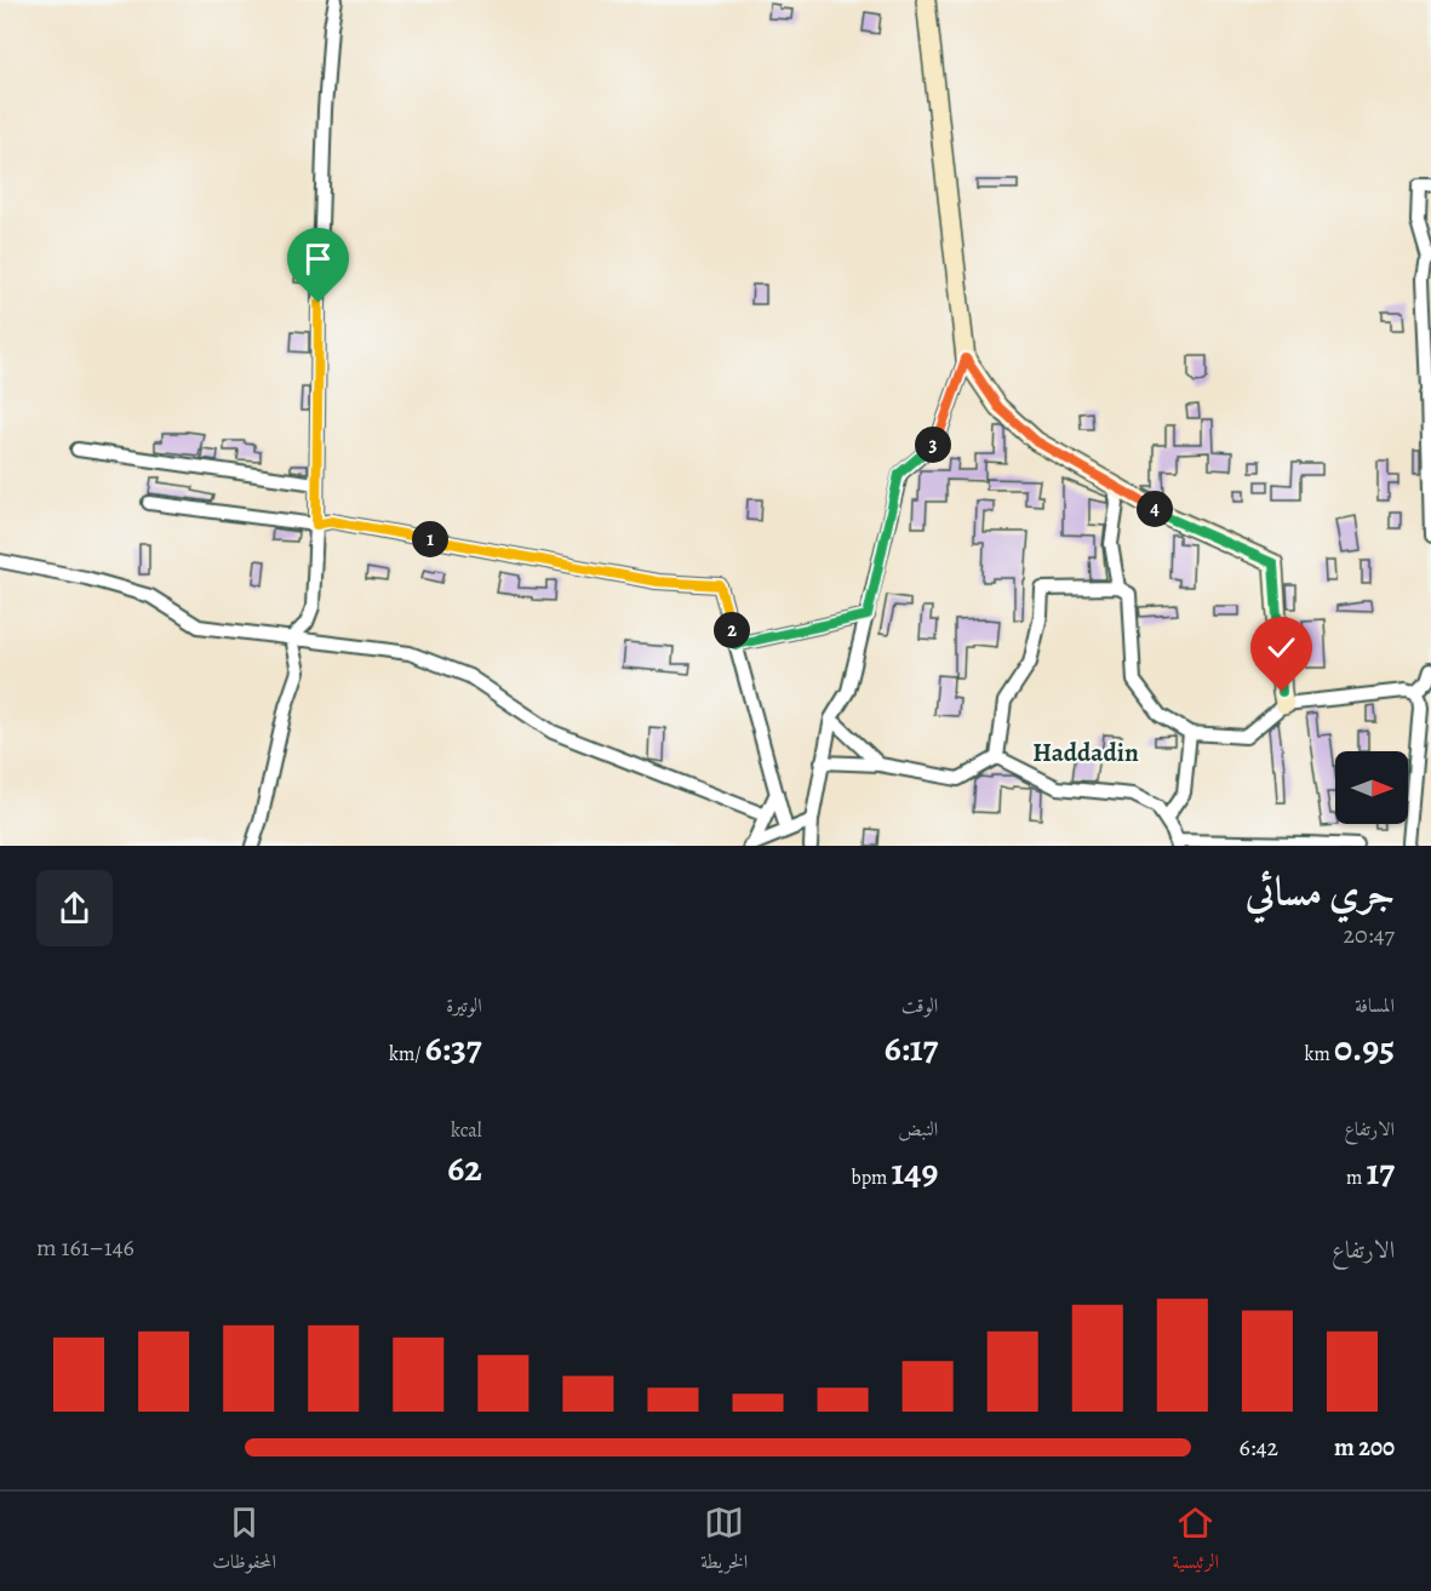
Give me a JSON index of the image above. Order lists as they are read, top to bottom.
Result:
{
  "districts": ["Haddadin"],
  "north": "right",
  "page": {
    "pins": [
      "3",
      "4",
      "1",
      "2"
    ],
    "heading": ["جري مسائي", "20:47"],
    "stats": [
      ["المسافة", "0.95 km"],
      ["الوقت", "6:17"],
      ["الوتيرة", "6:37 /km"],
      ["الارتفاع", "17 m"],
      ["النبض", "149 bpm"],
      ["kcal", "62"]
    ],
    "chart": ["الارتفاع", "146–161 m"],
    "list": [
      {
        "name": "200 m",
        "note": "6:42"
      }
    ],
    "tabs": ["الرئيسية", "الخريطة", "المحفوظات"]
  }
}
